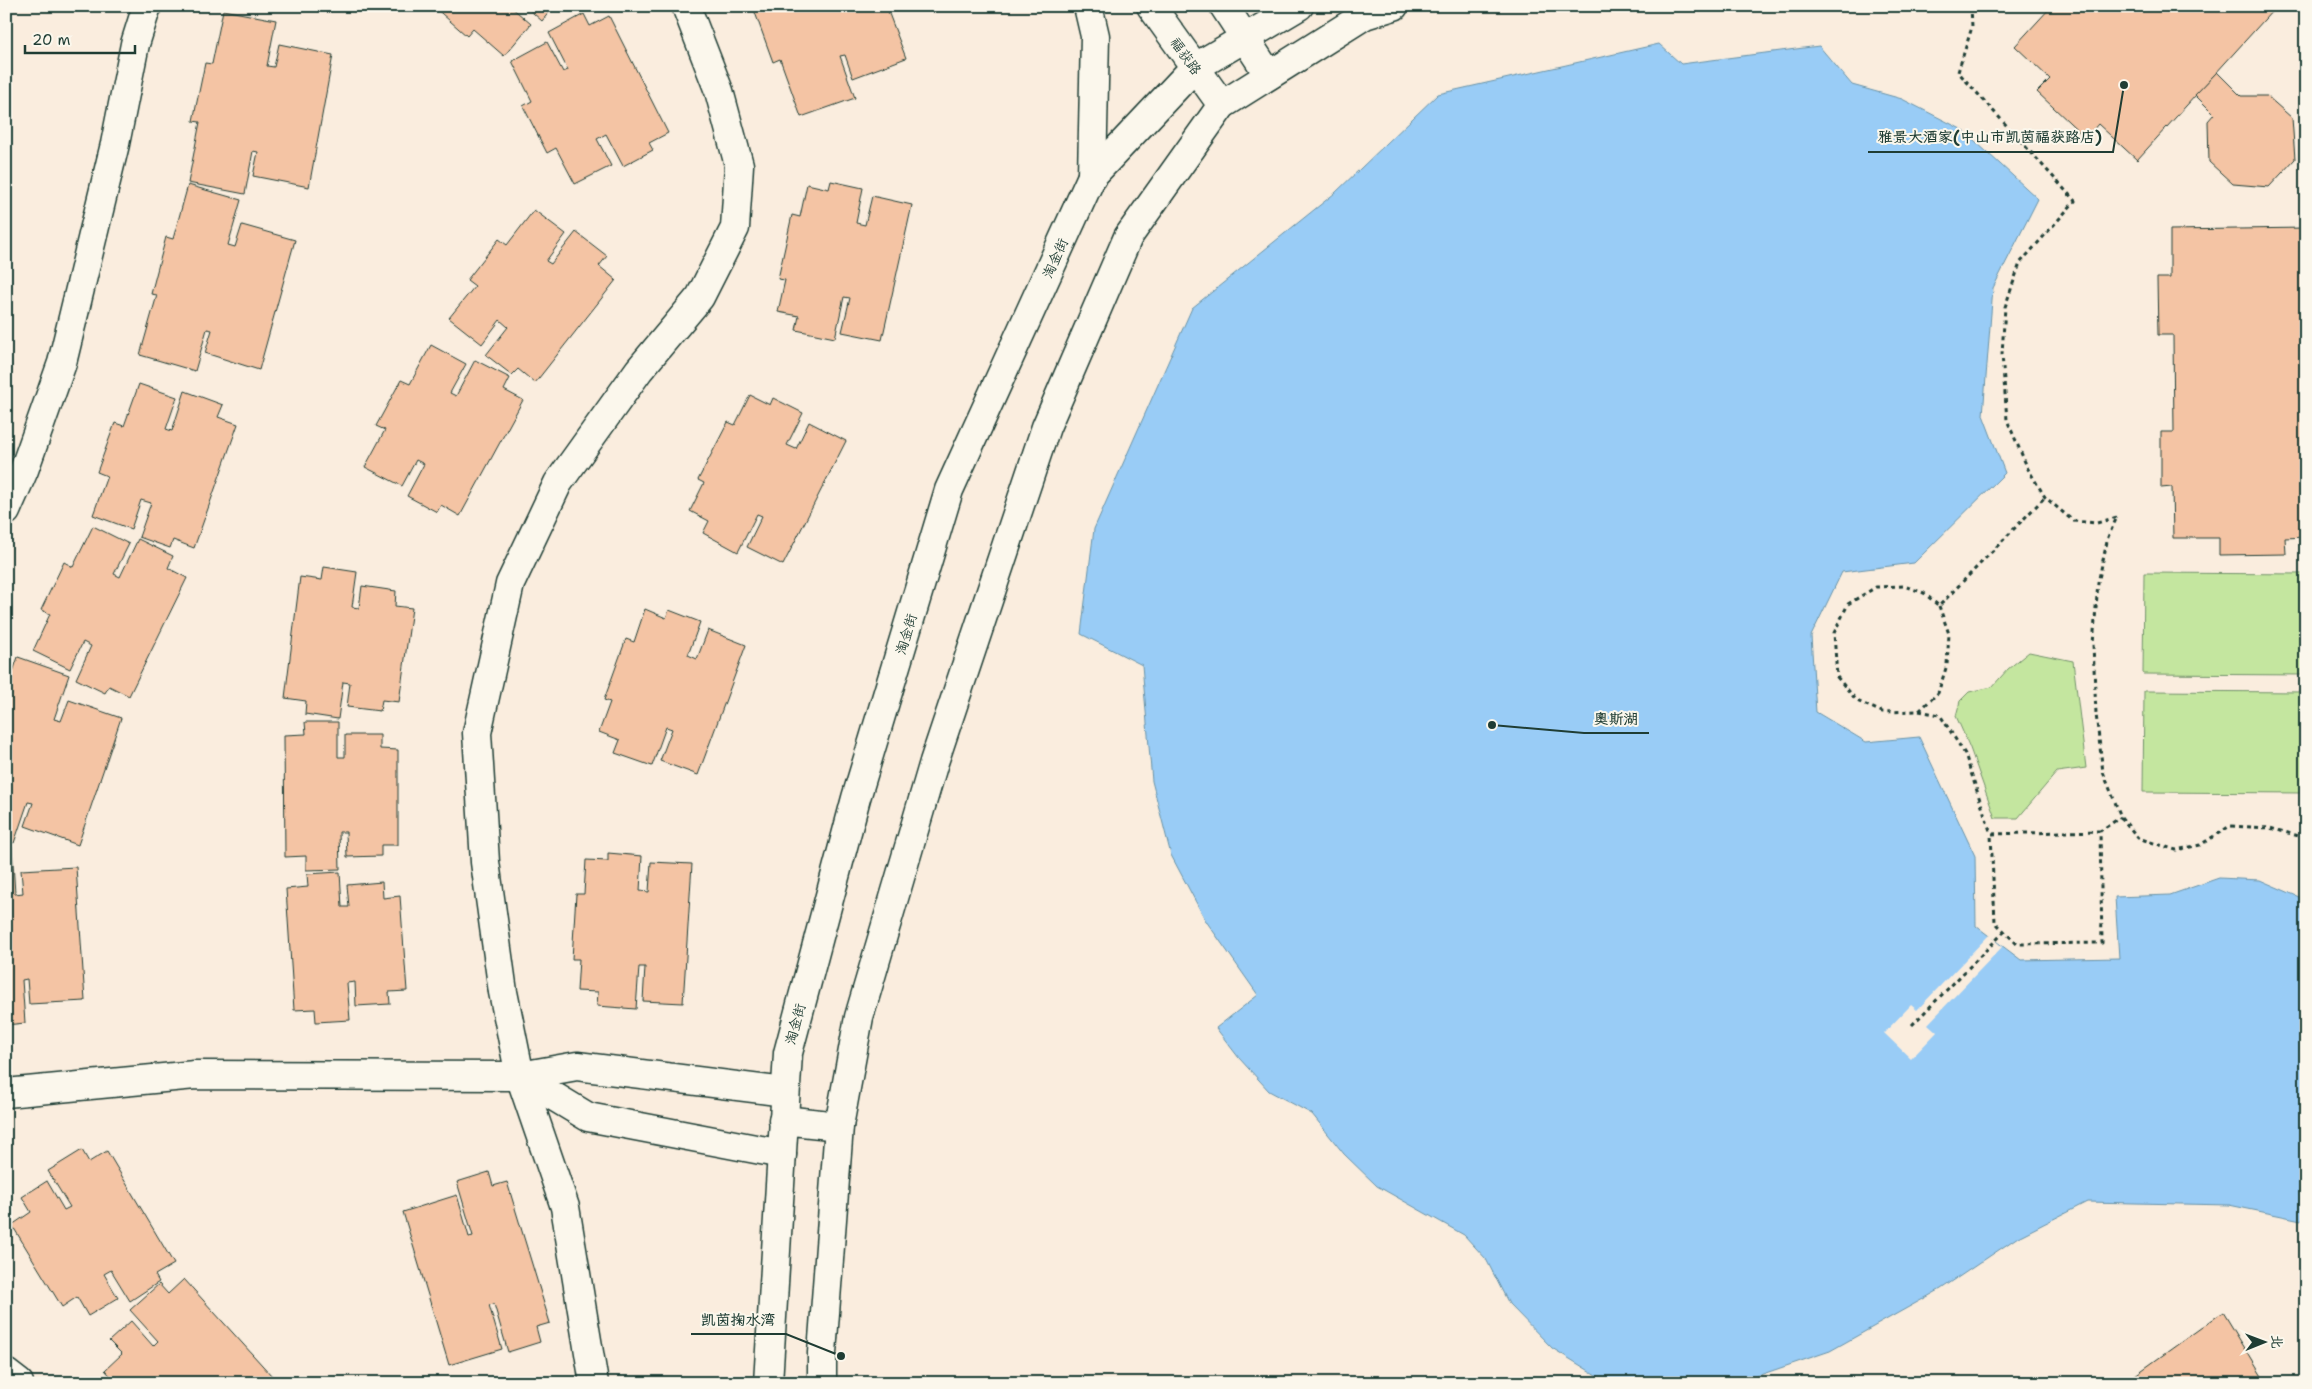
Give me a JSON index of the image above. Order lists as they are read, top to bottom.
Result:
{
  "streets": {
    "street": ["福获路", "淘金街"]
  },
  "crossings": [
    ["福获路", "淘金街"]
  ],
  "places": ["雅景大酒家(中山市凯茵福获路店)", "奥斯湖", "凯茵掬水湾"],
  "scale_bar": "20 m",
  "north": "right"
}
